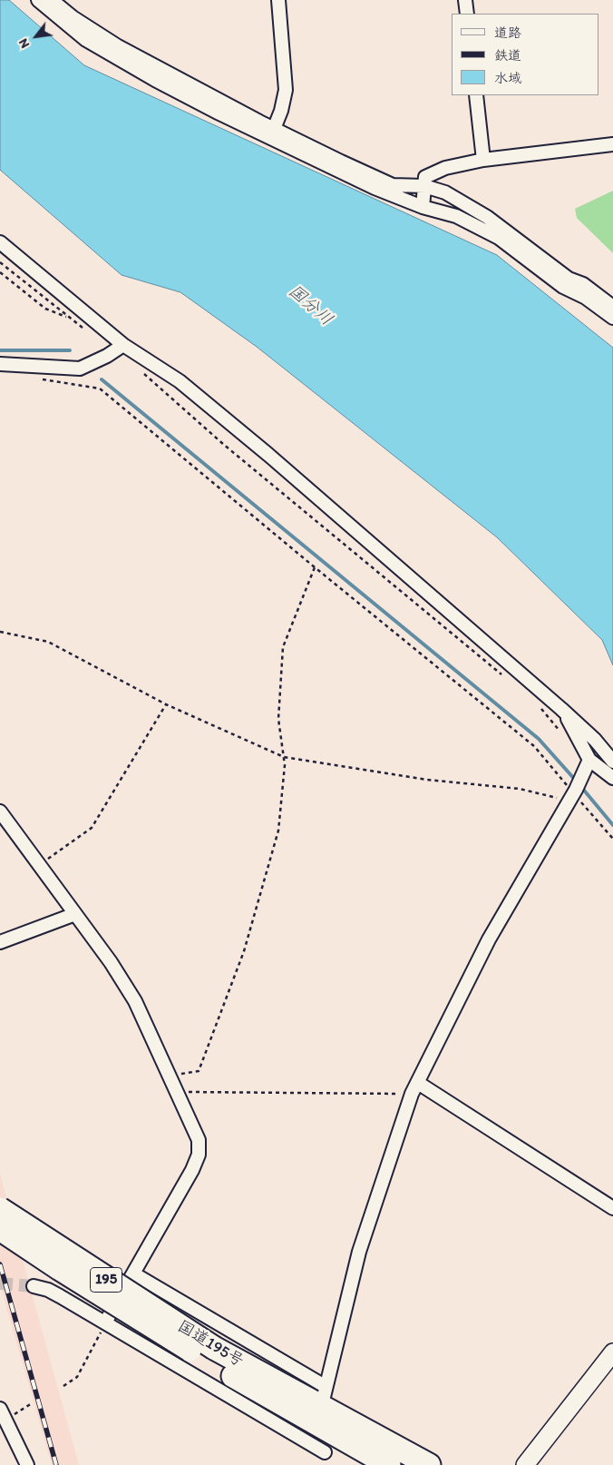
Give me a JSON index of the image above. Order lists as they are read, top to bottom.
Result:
{
  "streets": {
    "highway": ["195", "国道195号"]
  },
  "water": ["国分川"],
  "legend": ["道路", "鉄道", "水域"],
  "north": "bottom left"
}
